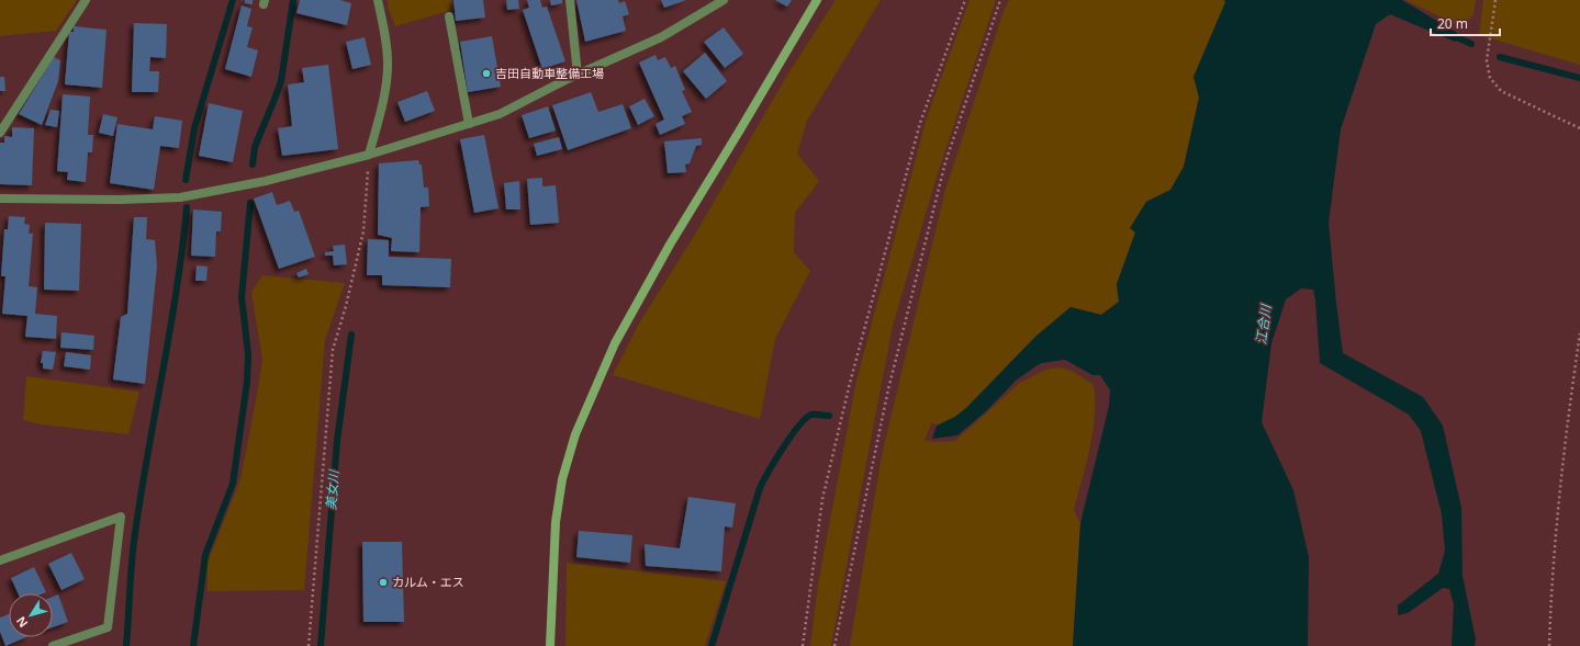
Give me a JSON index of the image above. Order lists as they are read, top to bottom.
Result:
{
  "water": ["江合川", "美女川"],
  "places": ["吉田自動車整備工場", "カルム・エス"],
  "scale_bar": "20 m",
  "north": "bottom left"
}
